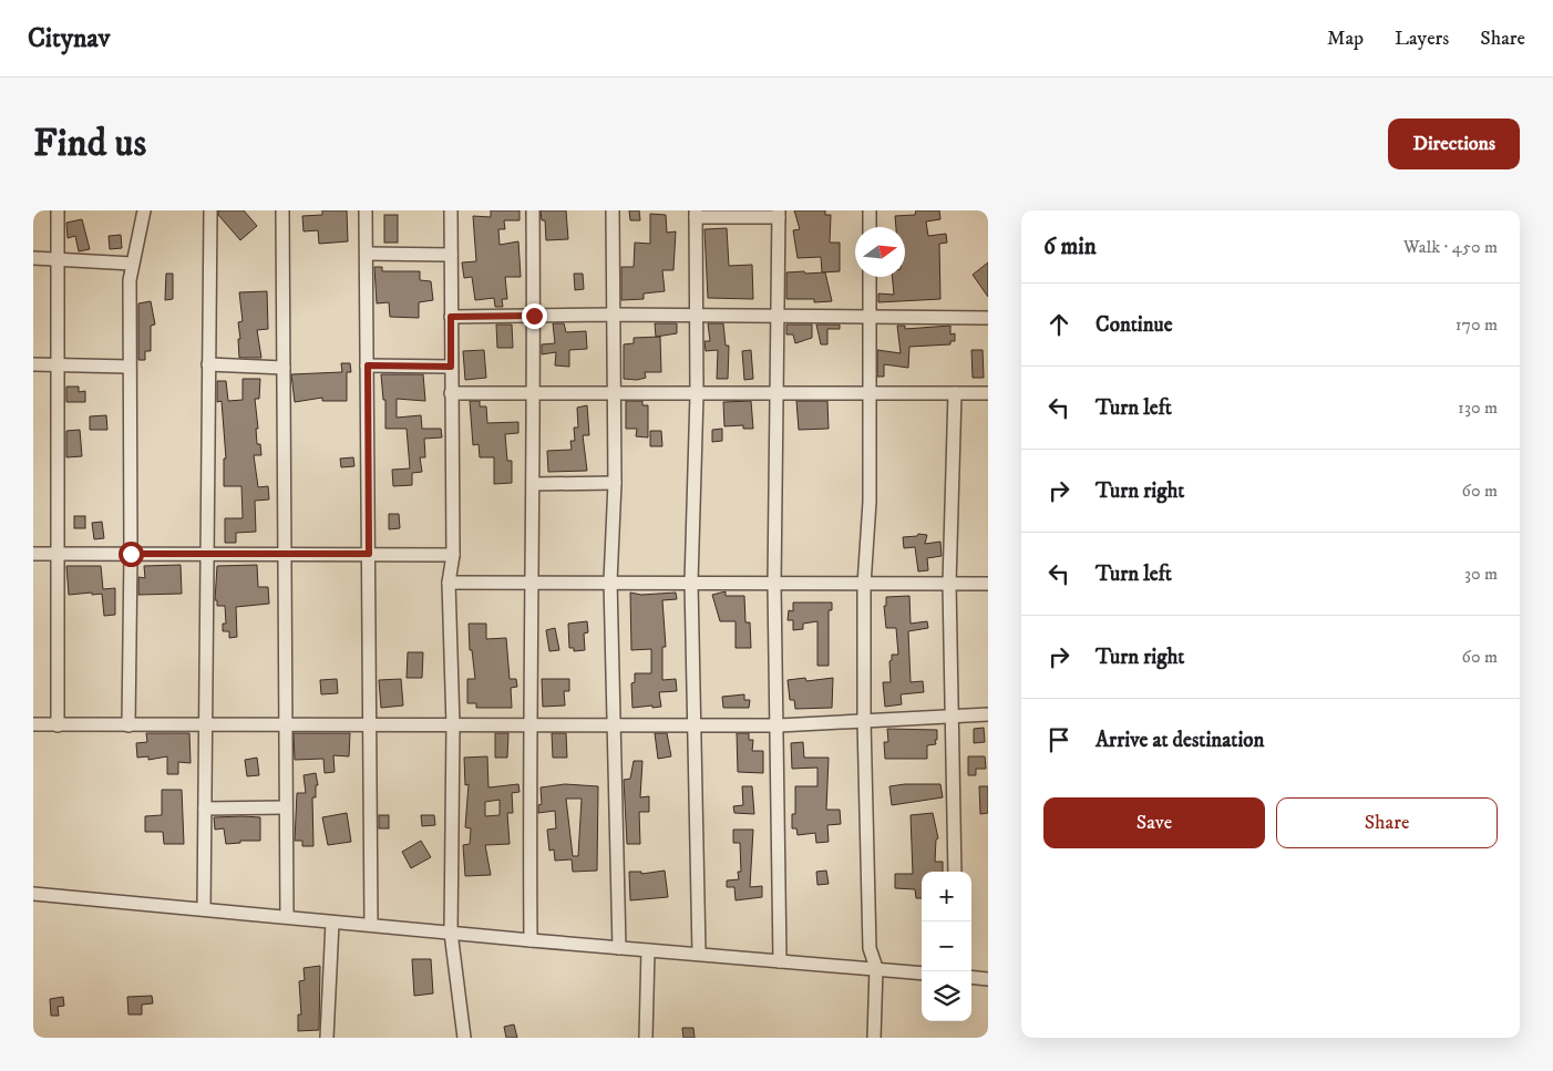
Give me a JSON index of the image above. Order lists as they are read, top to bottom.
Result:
{
  "north": "right",
  "page": {
    "header": "Citynav",
    "nav": ["Map", "Layers", "Share"],
    "buttons": [
      "Directions",
      ["Save", "Share"]
    ],
    "title": "Find us",
    "heading": ["6 min", "Walk · 450 m"],
    "list": [
      ["Continue", "170 m"],
      ["Turn left", "130 m"],
      ["Turn right", "60 m"],
      ["Turn left", "30 m"],
      ["Turn right", "60 m"],
      "Arrive at destination"
    ],
    "map_buttons": ["+", "−"]
  }
}
